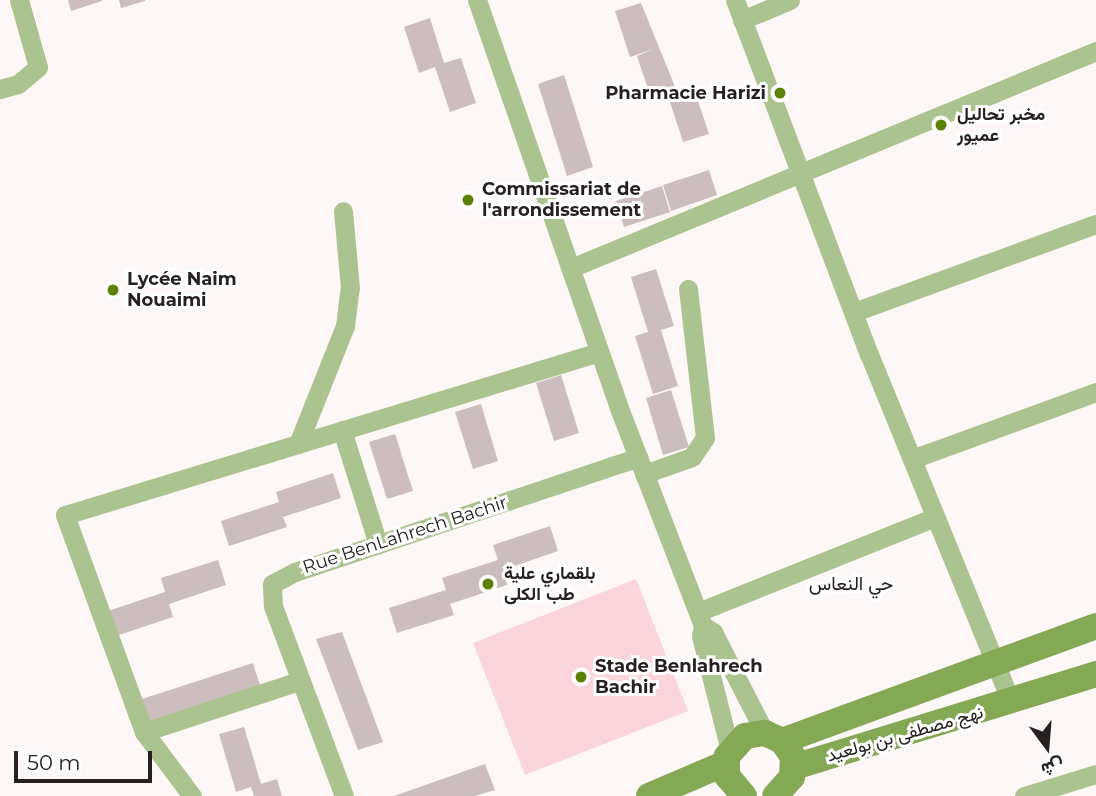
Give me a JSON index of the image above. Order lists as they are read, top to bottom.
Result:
{
  "streets": {
    "main road": ["نهج مصطفى بن بولعيد"],
    "street": ["Rue BenLahrech Bachir"]
  },
  "districts": ["حي النعاس"],
  "places": [
    "Pharmacie Harizi",
    "مخبر تحاليل عميور",
    "Commissariat de l'arrondissement",
    "Lycée Naim Nouaimi",
    "بلقماري علية طب الكلى",
    "Stade Benlahrech Bachir"
  ],
  "scale_bar": "50 m",
  "north": "bottom"
}
